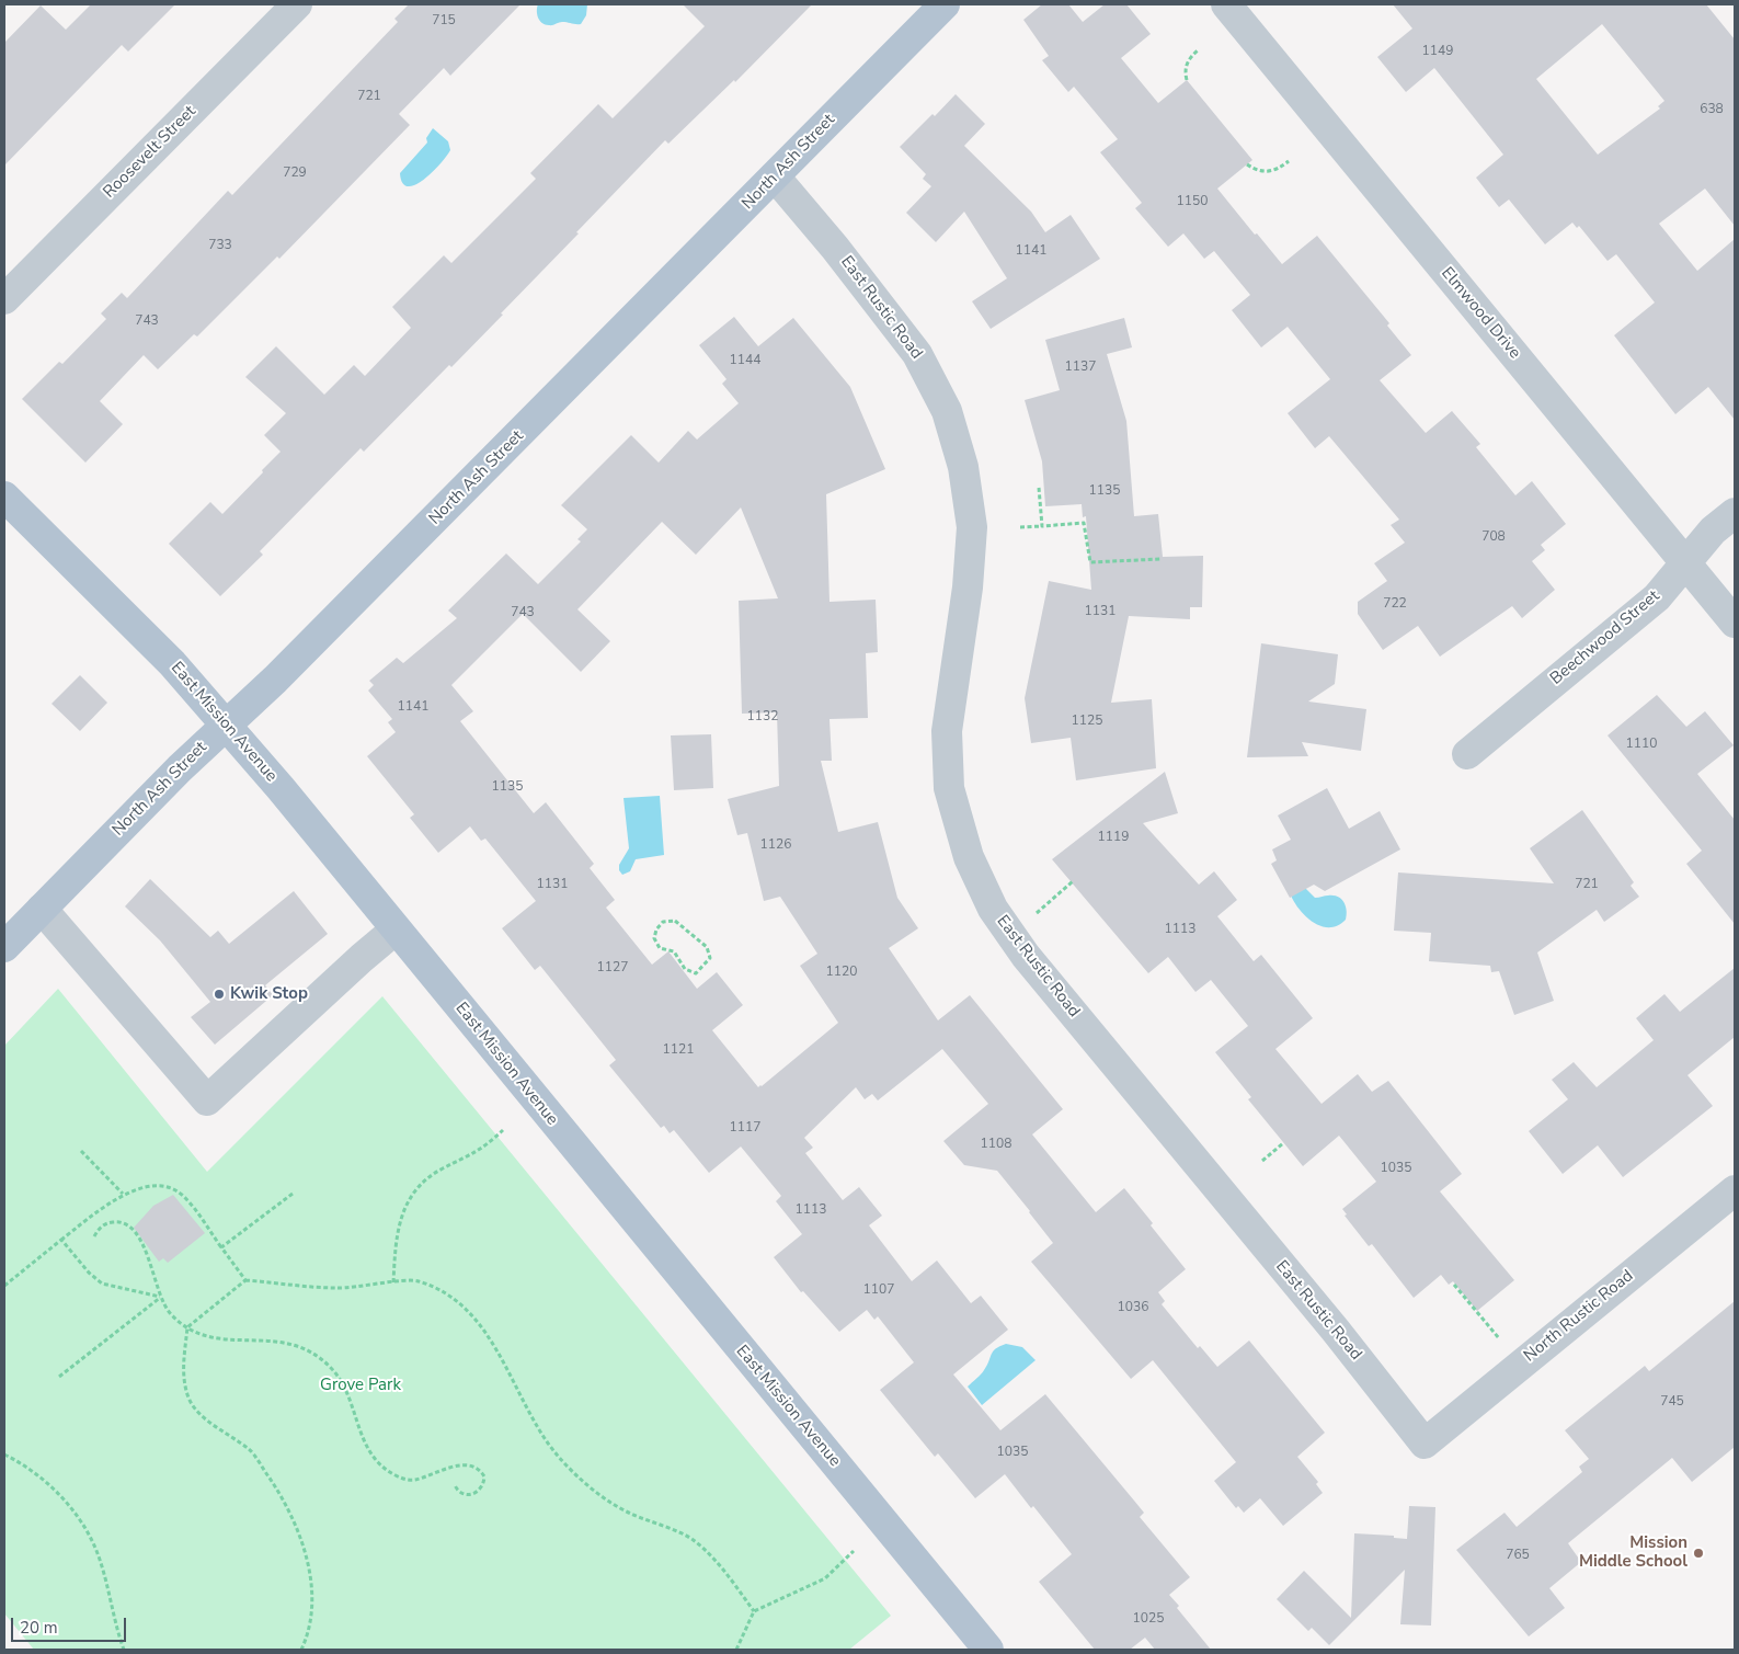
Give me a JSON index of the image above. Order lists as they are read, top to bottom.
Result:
{
  "streets": {
    "main road": ["North Ash Street", "East Mission Avenue"],
    "street": [
      "Roosevelt Street",
      "East Rustic Road",
      "Elmwood Drive",
      "Beechwood Street",
      "North Rustic Road"
    ]
  },
  "crossings": [
    ["North Ash Street", "East Rustic Road"],
    ["North Ash Street", "East Mission Avenue"],
    ["East Rustic Road", "North Rustic Road"],
    ["Elmwood Drive", "Beechwood Street"]
  ],
  "parks": ["Grove Park"],
  "places": ["Kwik Stop", "Mission Middle School"],
  "house_numbers": [
    "715",
    "1149",
    "721",
    "638",
    "729",
    "1150",
    "733",
    "1141",
    "743",
    "1144",
    "1137",
    "1135",
    "708",
    "722",
    "1131",
    "743",
    "1141",
    "1132",
    "1125",
    "1110",
    "1135",
    "1119",
    "1126",
    "1131",
    "721",
    "1113",
    "1127",
    "1120",
    "1121",
    "1117",
    "1108",
    "1035",
    "1113",
    "1107",
    "1036",
    "745",
    "1035",
    "765",
    "1025"
  ],
  "scale_bar": "20 m"
}
